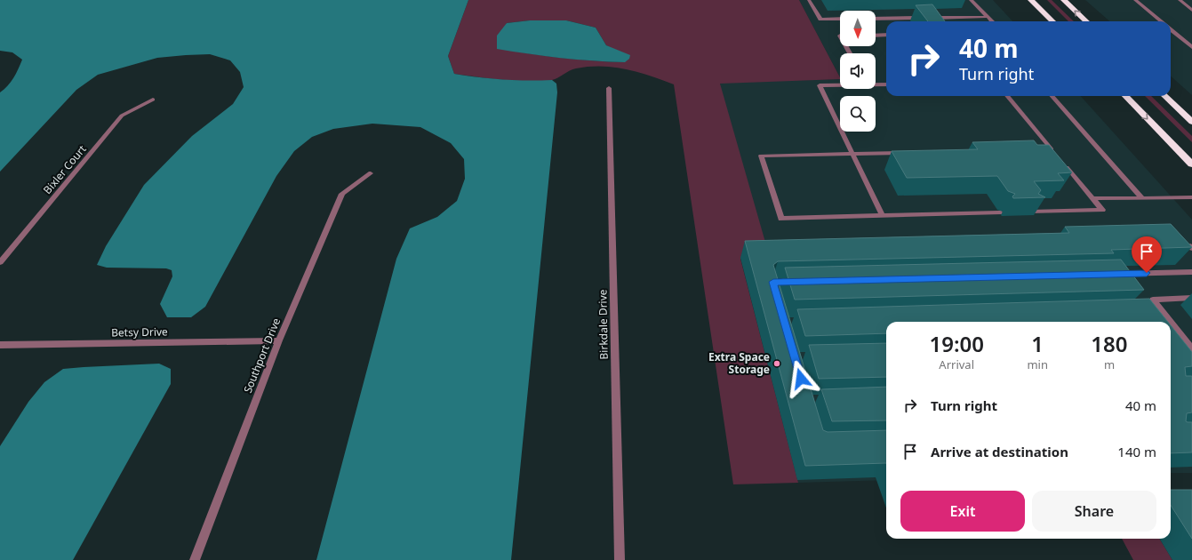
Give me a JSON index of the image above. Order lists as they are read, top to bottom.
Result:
{
  "streets": {
    "street": [
      "Bixler Court",
      "Birkdale Drive",
      "Betsy Drive",
      "Southport Drive"
    ]
  },
  "crossings": [
    ["Betsy Drive", "Southport Drive"]
  ],
  "places": ["Extra Space Storage"],
  "north": "bottom",
  "page": {
    "turn": ["40 m", "Turn right"],
    "eta": [
      "19:00",
      "Arrival",
      "1",
      "min",
      "180",
      "m"
    ],
    "list": [
      {
        "name": "Turn right",
        "value": "40 m"
      },
      {
        "name": "Arrive at destination",
        "value": "140 m"
      }
    ],
    "buttons": ["Exit", "Share"]
  }
}
